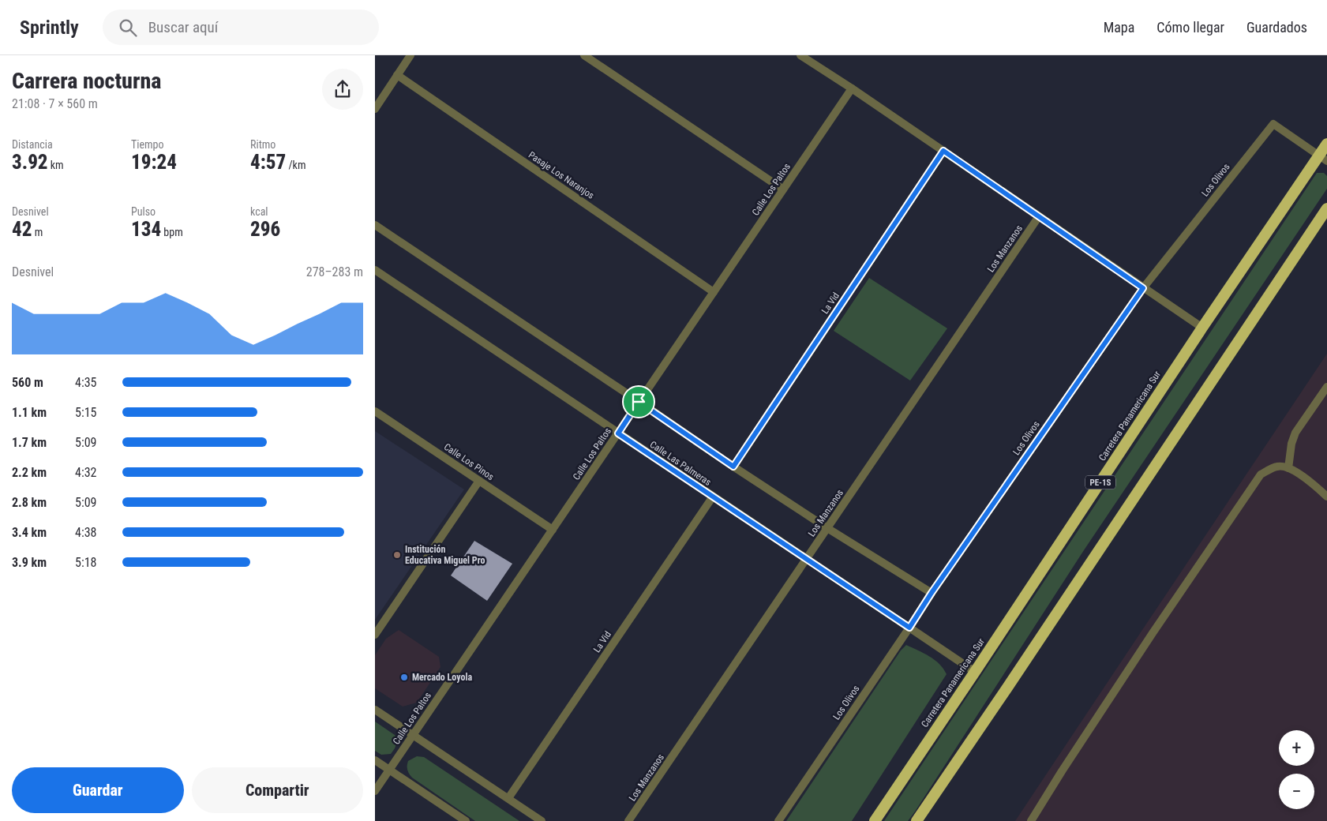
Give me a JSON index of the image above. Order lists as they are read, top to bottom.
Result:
{
  "streets": {
    "highway": ["Carretera Panamericana Sur", "PE-1S"],
    "street": [
      "Pasaje Los Naranjos",
      "Los Olivos",
      "Calle Los Paltos",
      "Los Manzanos",
      "La Vid",
      "Calle Los Pinos",
      "Calle Las Palmeras"
    ]
  },
  "crossings": [
    ["Pasaje Los Naranjos", "Calle Los Paltos"],
    ["Los Olivos", "Carretera Panamericana Sur"],
    ["Los Olivos", "Calle Las Palmeras"],
    ["Calle Los Paltos", "Calle Los Pinos"],
    ["Calle Los Paltos", "Calle Las Palmeras"],
    ["Los Manzanos", "Calle Las Palmeras"],
    ["La Vid", "Calle Las Palmeras"],
    ["Carretera Panamericana Sur", "Calle Las Palmeras"]
  ],
  "places": ["Institución Educativa Miguel Pro", "Mercado Loyola"],
  "page": {
    "header": "Sprintly",
    "search": "Buscar aquí",
    "nav": ["Mapa", "Cómo llegar", "Guardados"],
    "heading": ["Carrera nocturna", "21:08 · 7 × 560 m"],
    "stats": [
      ["Distancia", "3.92 km"],
      ["Tiempo", "19:24"],
      ["Ritmo", "4:57 /km"],
      ["Desnivel", "42 m"],
      ["Pulso", "134 bpm"],
      ["kcal", "296"]
    ],
    "chart": ["Desnivel", "278–283 m"],
    "list": [
      {
        "name": "560 m",
        "note": "4:35"
      },
      {
        "name": "1.1 km",
        "note": "5:15"
      },
      {
        "name": "1.7 km",
        "note": "5:09"
      },
      {
        "name": "2.2 km",
        "note": "4:32"
      },
      {
        "name": "2.8 km",
        "note": "5:09"
      },
      {
        "name": "3.4 km",
        "note": "4:38"
      },
      {
        "name": "3.9 km",
        "note": "5:18"
      }
    ],
    "map_buttons": ["+", "−"],
    "buttons": ["Guardar", "Compartir"]
  }
}
